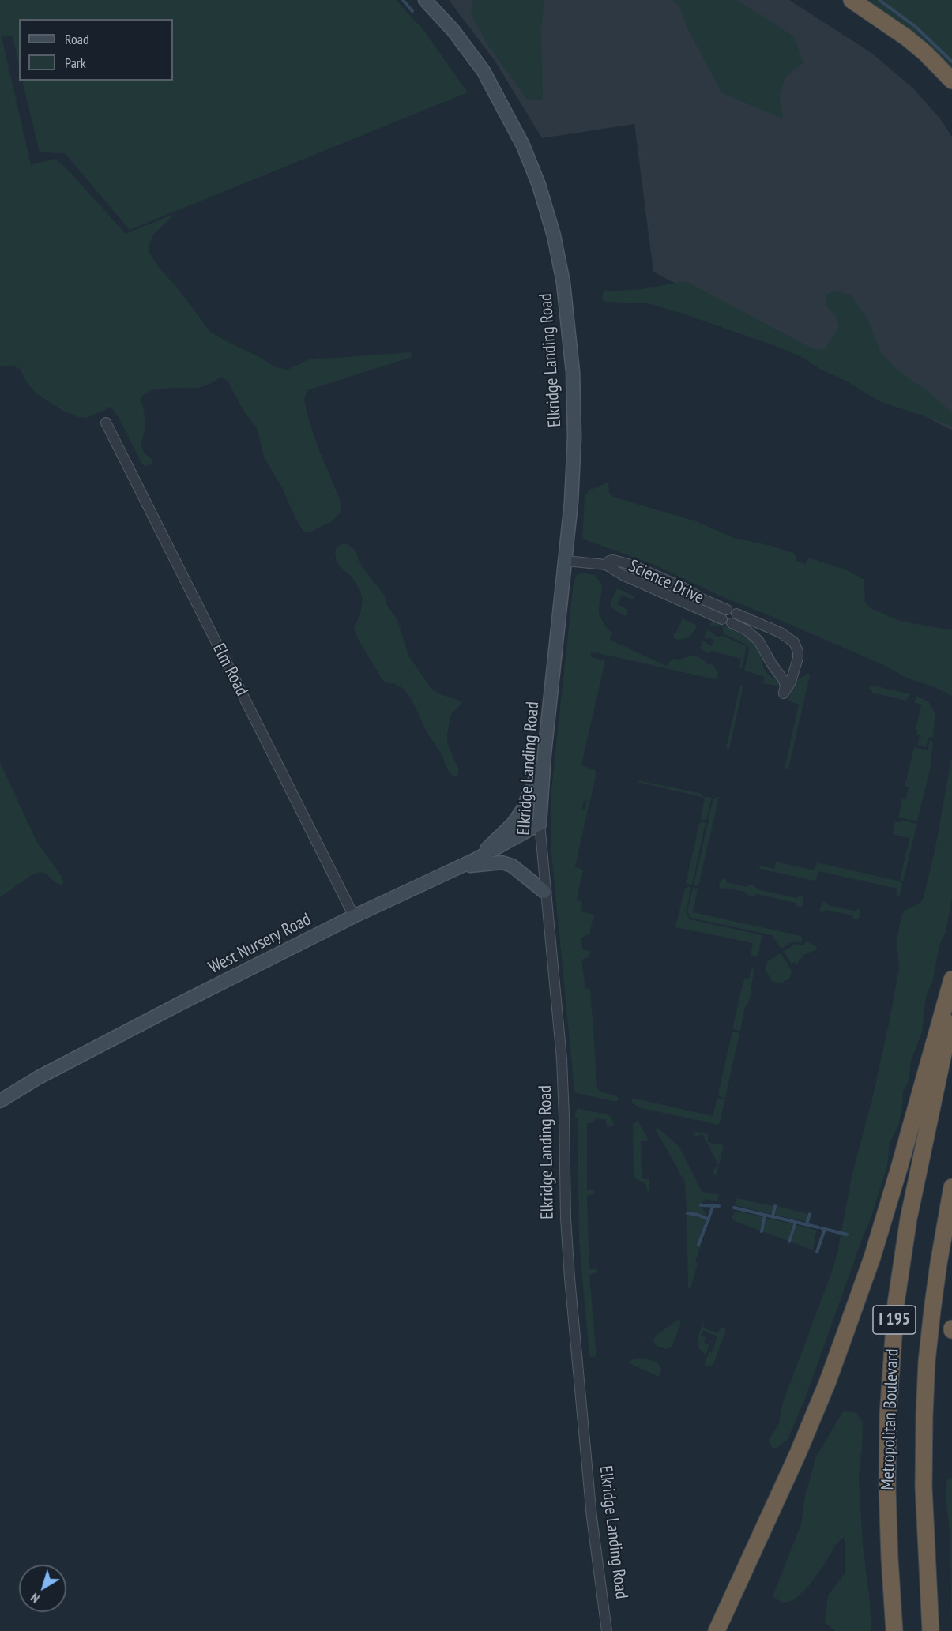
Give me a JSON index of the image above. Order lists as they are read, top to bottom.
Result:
{
  "streets": {
    "highway": ["I 195", "Metropolitan Boulevard"],
    "main road": ["Elkridge Landing Road", "West Nursery Road"],
    "street": ["Science Drive", "Elm Road"]
  },
  "crossings": [
    ["Elkridge Landing Road", "Science Drive"],
    ["Elkridge Landing Road", "West Nursery Road"],
    ["Elm Road", "West Nursery Road"]
  ],
  "legend": ["Road", "Park"],
  "north": "bottom left"
}
